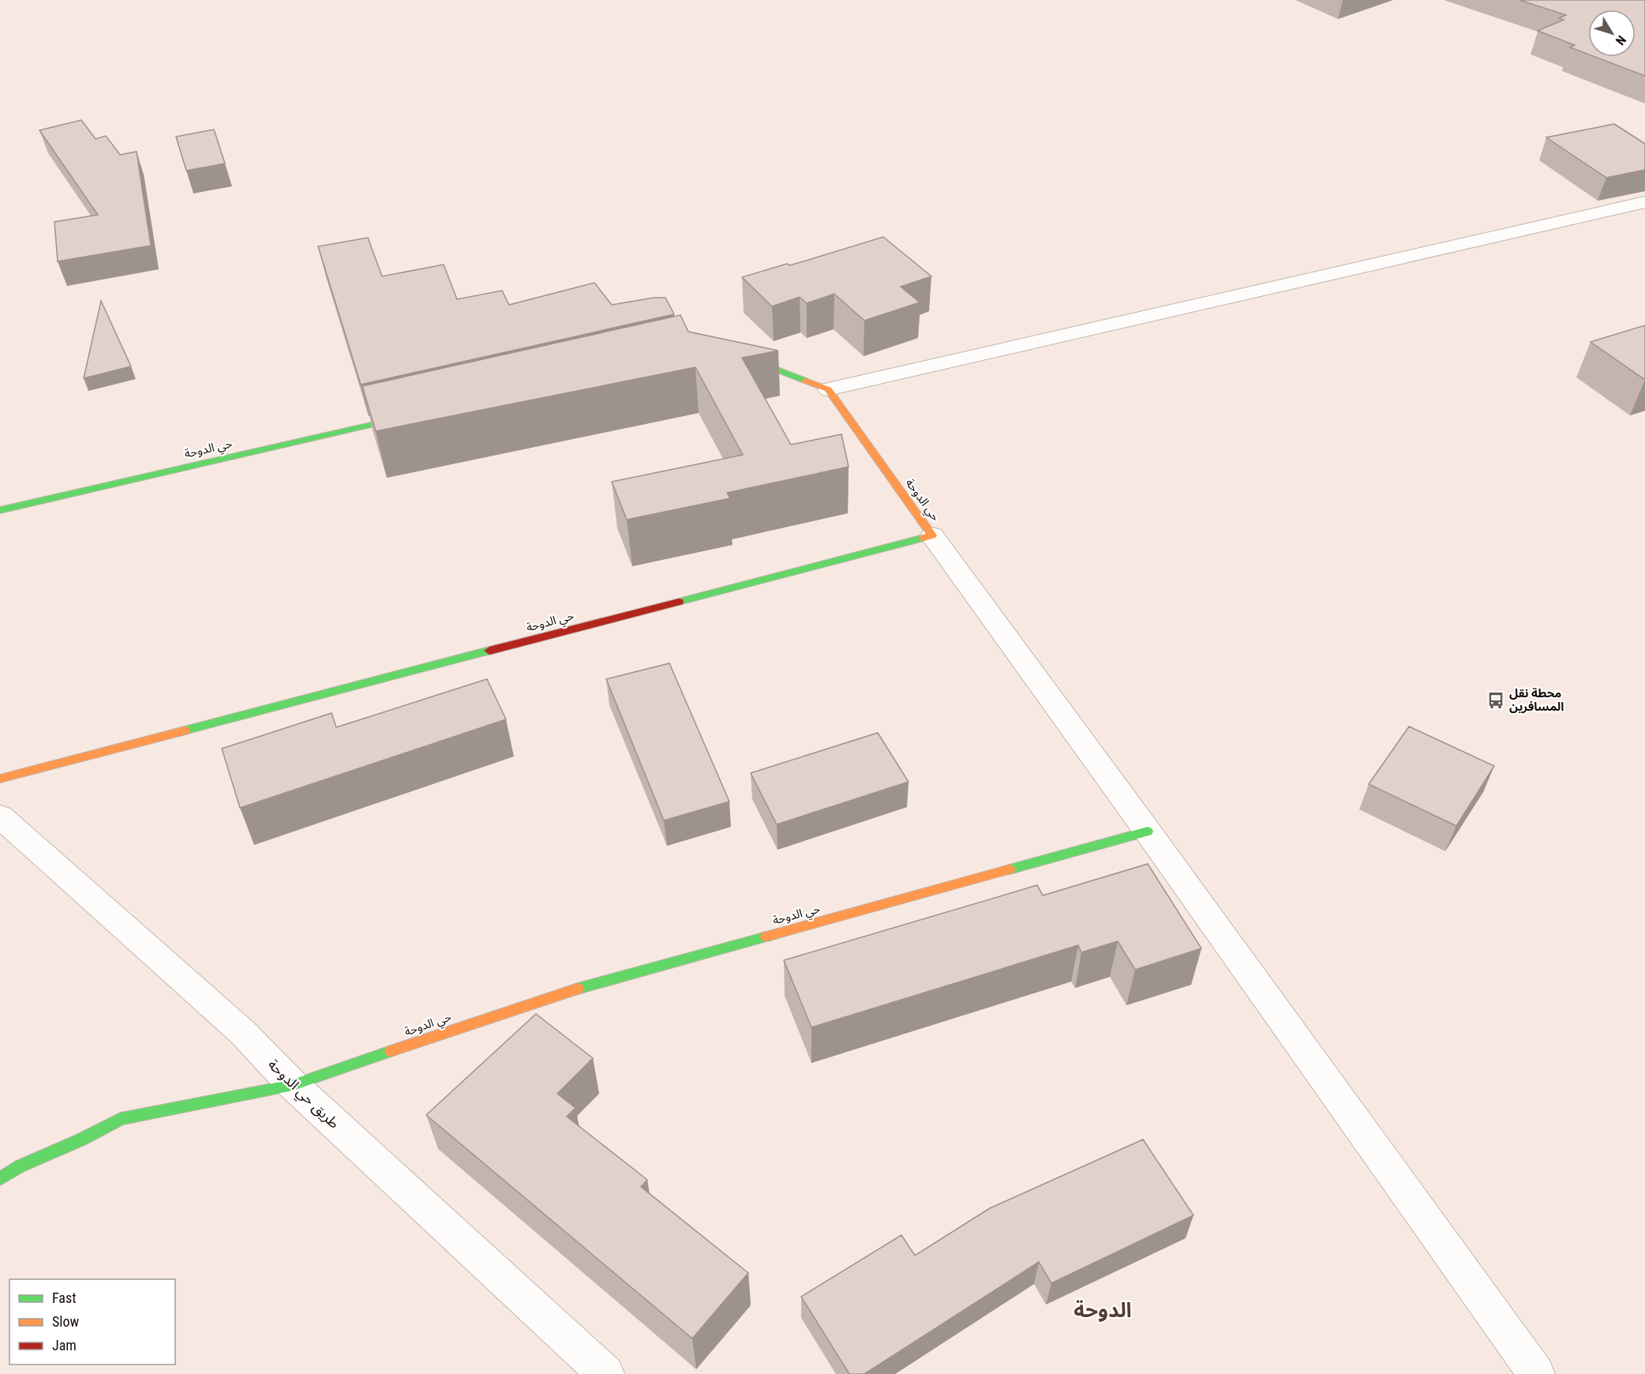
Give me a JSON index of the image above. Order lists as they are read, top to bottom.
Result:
{
  "streets": {
    "street": ["حي الدوحة", "طريق حي الدوحة"]
  },
  "crossings": [
    ["حي الدوحة", "طريق حي الدوحة"]
  ],
  "districts": ["الدوحة"],
  "places": {
    "bus stop": ["محطة نقل المسافرين"]
  },
  "legend": ["Fast", "Slow", "Jam"],
  "north": "bottom right"
}
